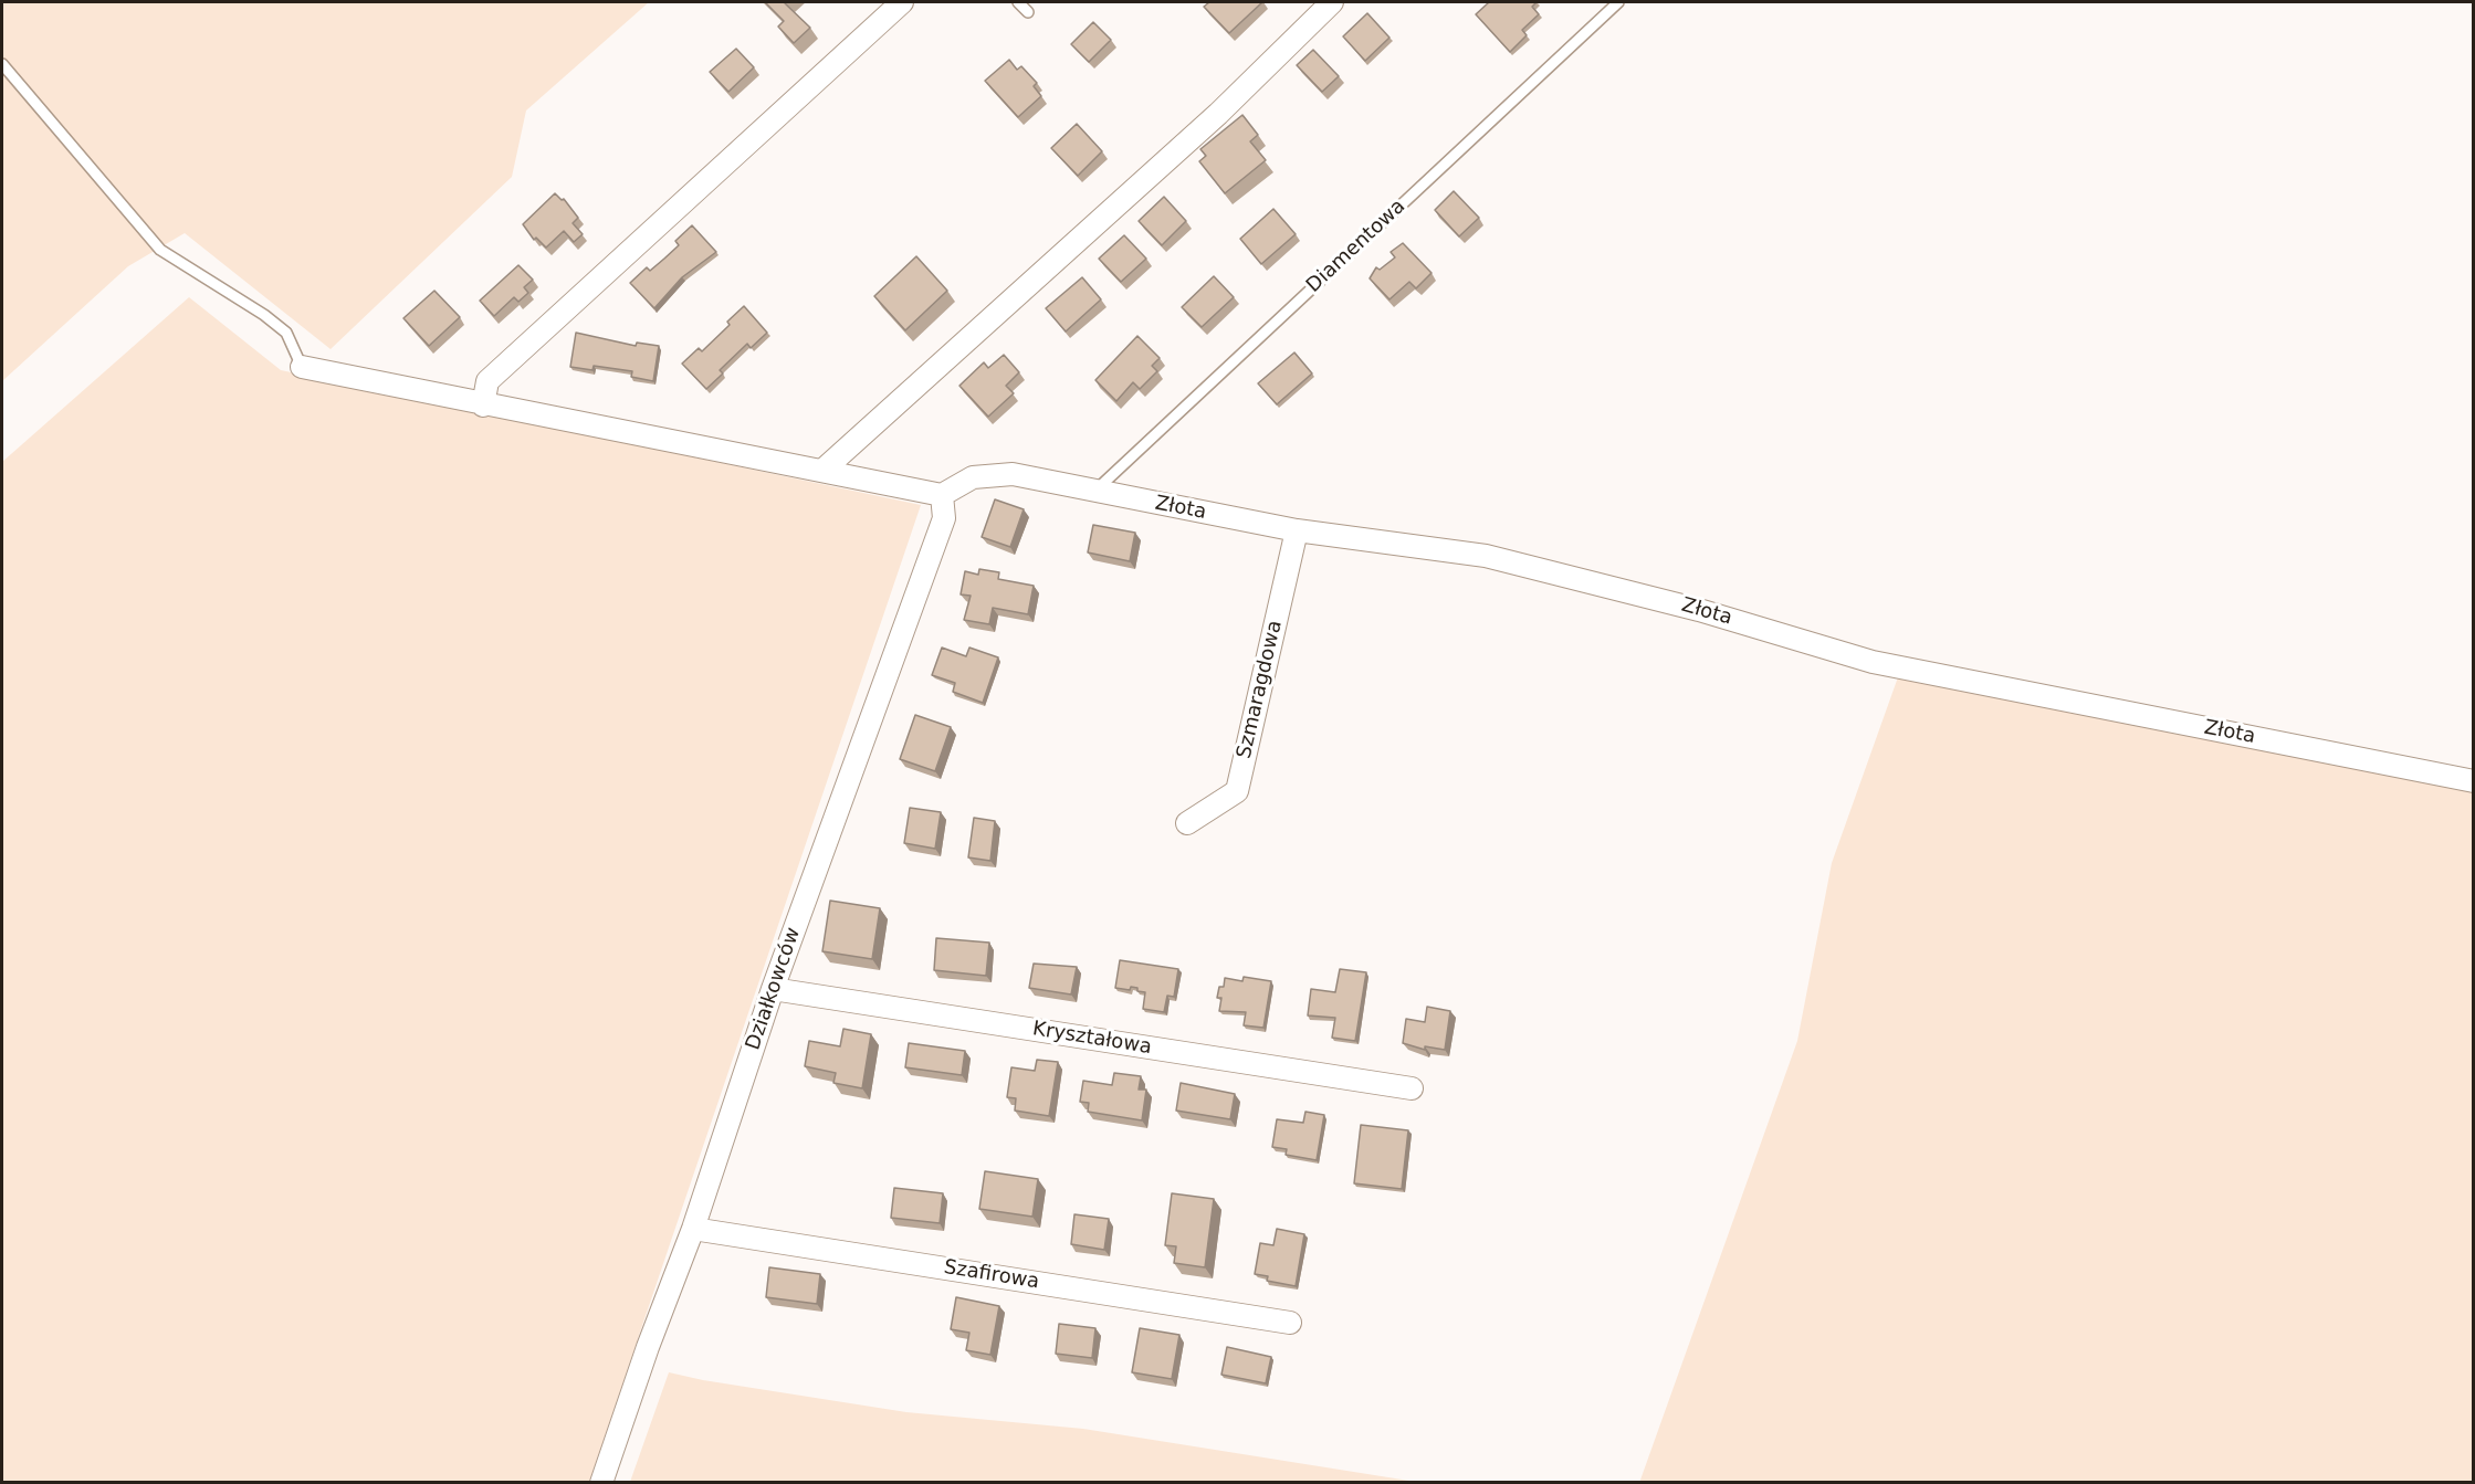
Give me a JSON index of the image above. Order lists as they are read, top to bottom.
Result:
{
  "streets": {
    "street": [
      "Złota",
      "Szmaragdowa",
      "Działkowców",
      "Kryształowa",
      "Szafirowa"
    ],
    "lane": ["Diamentowa"]
  },
  "crossings": [
    ["Diamentowa", "Złota"],
    ["Złota", "Szmaragdowa"],
    ["Złota", "Działkowców"],
    ["Działkowców", "Kryształowa"],
    ["Działkowców", "Szafirowa"]
  ]
}
